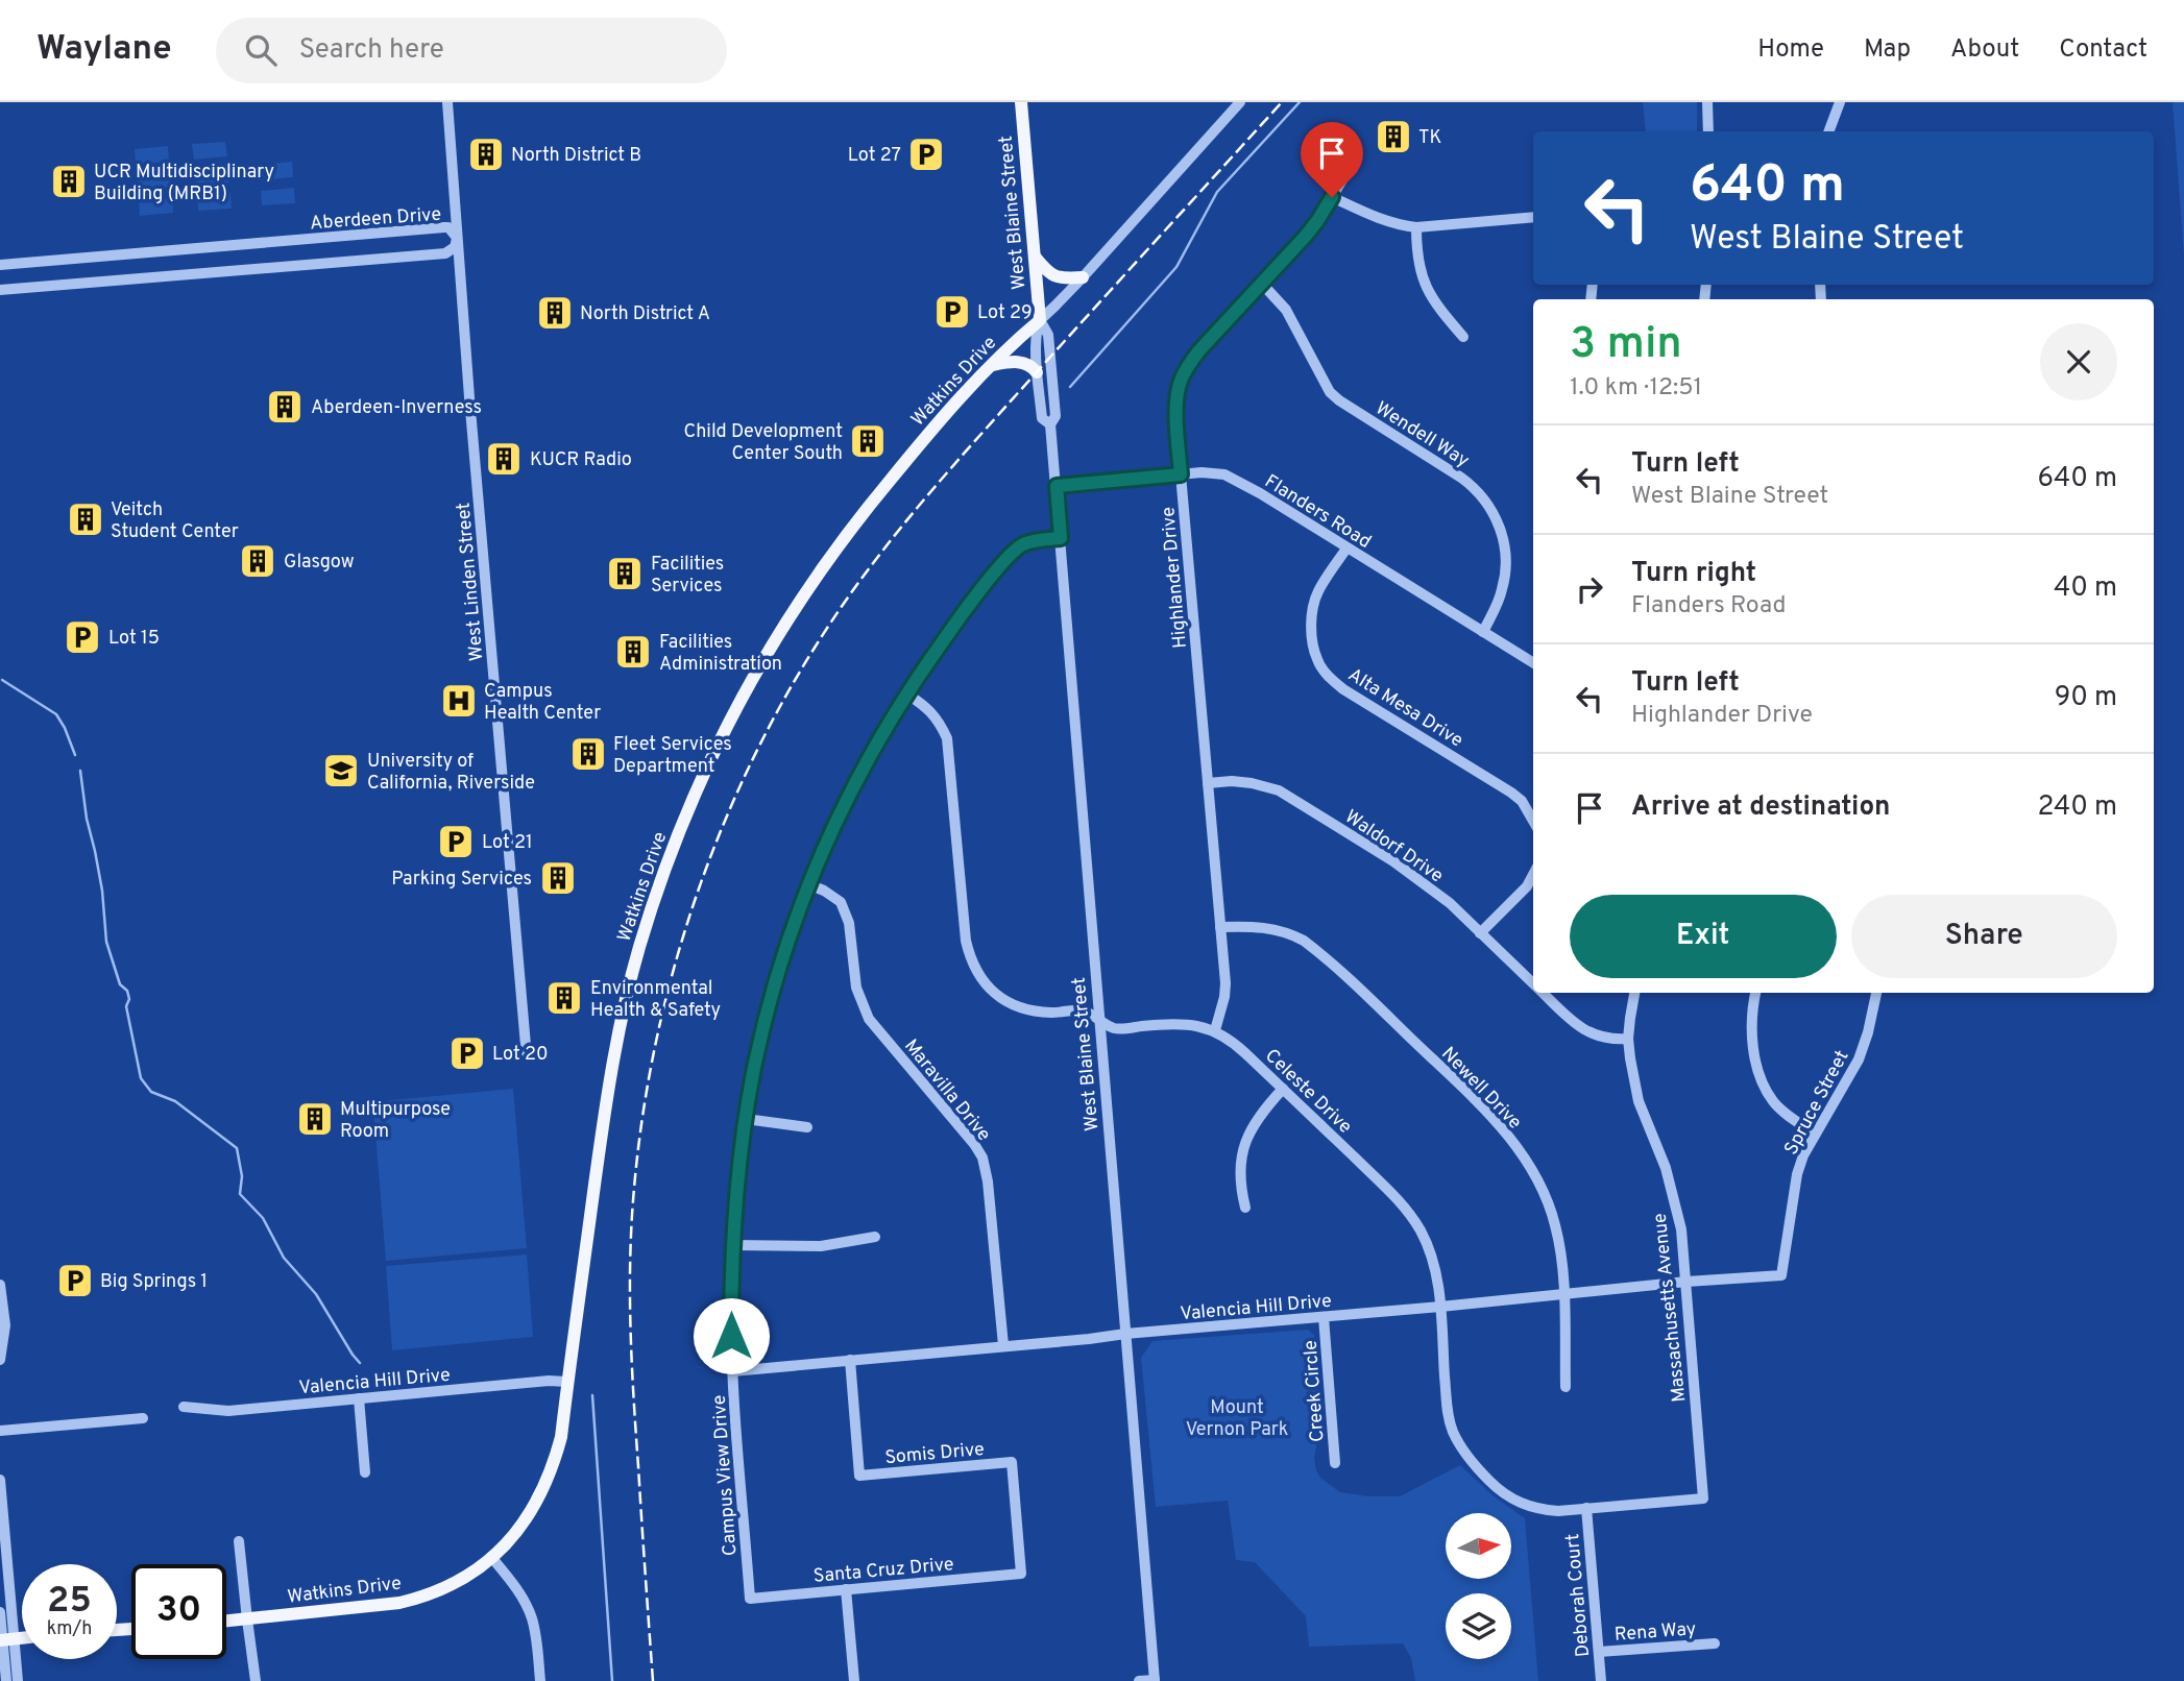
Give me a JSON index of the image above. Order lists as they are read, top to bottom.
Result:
{
  "streets": {
    "main road": ["West Blaine Street", "Watkins Drive"],
    "street": [
      "Aberdeen Drive",
      "Wendell Way",
      "Flanders Road",
      "Highlander Drive",
      "West Linden Street",
      "Alta Mesa Drive",
      "Waldorf Drive",
      "Newell Drive",
      "Maravilla Drive",
      "Celeste Drive",
      "Spruce Street",
      "Valencia Hill Drive",
      "Massachusetts Avenue",
      "Creek Circle",
      "Somis Drive",
      "Campus View Drive",
      "Santa Cruz Drive",
      "Deborah Court",
      "Rena Way"
    ]
  },
  "crossings": [
    ["West Blaine Street", "Watkins Drive"],
    ["West Blaine Street", "Flanders Road"],
    ["West Blaine Street", "Celeste Drive"],
    ["West Blaine Street", "Valencia Hill Drive"],
    ["West Blaine Street", "Campus View Drive"],
    ["Aberdeen Drive", "West Linden Street"],
    ["Watkins Drive", "Valencia Hill Drive"],
    ["Wendell Way", "Flanders Road"],
    ["Wendell Way", "Highlander Drive"],
    ["Flanders Road", "Highlander Drive"],
    ["Flanders Road", "Alta Mesa Drive"],
    ["Highlander Drive", "Waldorf Drive"],
    ["Highlander Drive", "Newell Drive"],
    ["Highlander Drive", "Celeste Drive"],
    ["Waldorf Drive", "Massachusetts Avenue"],
    ["Newell Drive", "Valencia Hill Drive"],
    ["Maravilla Drive", "Valencia Hill Drive"],
    ["Maravilla Drive", "Campus View Drive"],
    ["Celeste Drive", "Valencia Hill Drive"],
    ["Celeste Drive", "Massachusetts Avenue"],
    ["Celeste Drive", "Campus View Drive"],
    ["Celeste Drive", "Deborah Court"],
    ["Spruce Street", "Valencia Hill Drive"],
    ["Valencia Hill Drive", "Massachusetts Avenue"],
    ["Valencia Hill Drive", "Creek Circle"],
    ["Valencia Hill Drive", "Somis Drive"],
    ["Valencia Hill Drive", "Campus View Drive"],
    ["Somis Drive", "Santa Cruz Drive"],
    ["Campus View Drive", "Santa Cruz Drive"],
    ["Deborah Court", "Rena Way"]
  ],
  "parks": ["Mount Vernon Park"],
  "places": {
    "building": [
      "TK",
      "North District B",
      "UCR Multidisciplinary Building (MRB1)",
      "North District A",
      "Aberdeen-Inverness",
      "Child Development Center South",
      "KUCR Radio",
      "Veitch Student Center",
      "Glasgow",
      "Facilities Services",
      "Facilities Administration",
      "Fleet Services Department",
      "Parking Services",
      "Environmental Health & Safety",
      "Multipurpose Room"
    ],
    "parking": [
      "Lot 27",
      "Lot 29",
      "Lot 15",
      "Lot 21",
      "Lot 20",
      "Big Springs 1"
    ],
    "hospital": ["Campus Health Center"],
    "school or university": ["University of California, Riverside"]
  },
  "north": "right",
  "page": {
    "header": "Waylane",
    "search": "Search here",
    "nav": [
      "Home",
      "Map",
      "About",
      "Contact"
    ],
    "turn": ["640 m", "West Blaine Street"],
    "heading": ["3 min", "1.0 km · 12:51"],
    "list": [
      {
        "name": "Turn left",
        "note": "West Blaine Street",
        "value": "640 m"
      },
      {
        "name": "Turn right",
        "note": "Flanders Road",
        "value": "40 m"
      },
      {
        "name": "Turn left",
        "note": "Highlander Drive",
        "value": "90 m"
      },
      {
        "name": "Arrive at destination",
        "value": "240 m"
      }
    ],
    "buttons": ["Exit", "Share"],
    "speed": "25 km/h",
    "limit": "30"
  }
}
